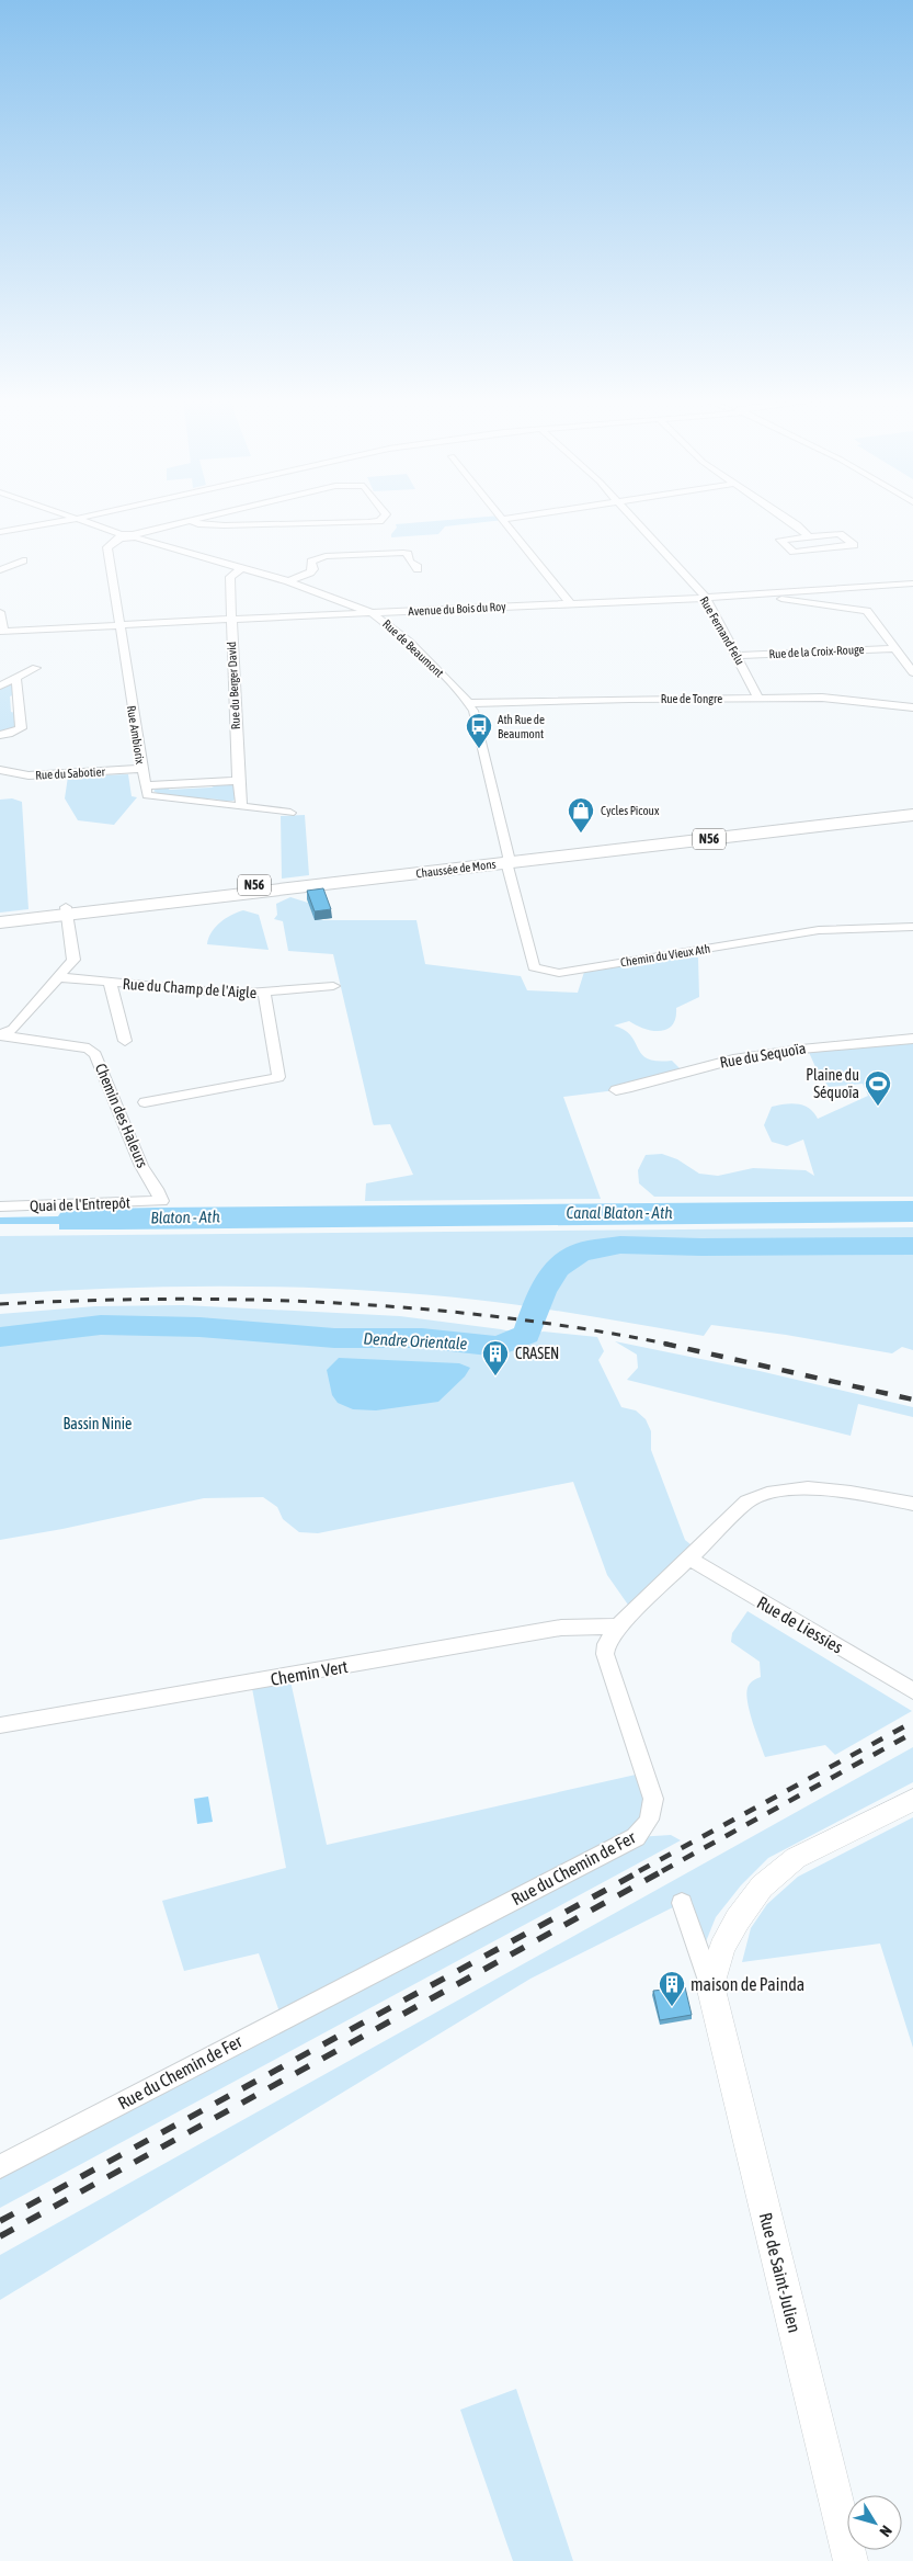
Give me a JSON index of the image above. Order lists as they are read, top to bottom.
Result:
{
  "streets": {
    "main road": ["N56", "Chaussée de Mons"],
    "street": [
      "Avenue du Bois du Roy",
      "Rue Fernand Felu",
      "Rue de Beaumont",
      "Rue de la Croix-Rouge",
      "Rue du Berger David",
      "Rue de Tongre",
      "Rue Ambiorix",
      "Rue du Sabotier",
      "Chemin du Vieux Ath",
      "Rue du Champ de l'Aigle",
      "Rue du Sequoïa",
      "Chemin des Haleurs",
      "Quai de l'Entrepôt",
      "Rue de Liessies",
      "Chemin Vert",
      "Rue du Chemin de Fer",
      "Rue de Saint-Julien"
    ]
  },
  "crossings": [
    ["Avenue du Bois du Roy", "Rue Fernand Felu"],
    ["Avenue du Bois du Roy", "Rue de Beaumont"],
    ["Avenue du Bois du Roy", "Rue du Berger David"],
    ["Avenue du Bois du Roy", "Rue Ambiorix"],
    ["Rue Fernand Felu", "Rue de la Croix-Rouge"],
    ["Rue Fernand Felu", "Rue de Tongre"],
    ["Rue de Beaumont", "Rue du Berger David"],
    ["Rue de Beaumont", "Rue de Tongre"],
    ["Rue de Beaumont", "Rue Ambiorix"],
    ["Rue de Beaumont", "Chaussée de Mons"],
    ["Rue de Beaumont", "Chemin du Vieux Ath"],
    ["Rue du Berger David", "Rue Ambiorix"],
    ["Rue Ambiorix", "Rue du Sabotier"],
    ["Chaussée de Mons", "Chemin du Vieux Ath"],
    ["Chemin des Haleurs", "Quai de l'Entrepôt"],
    ["Rue de Liessies", "Rue du Chemin de Fer"],
    ["Chemin Vert", "Rue du Chemin de Fer"]
  ],
  "water": ["Canal Blaton - Ath", "Blaton - Ath", "Dendre Orientale"],
  "parks": ["Bassin Ninie"],
  "places": {
    "bus stop": ["Ath Rue de Beaumont"],
    "shop": ["Cycles Picoux"],
    "sports": ["Plaine du Séquoïa"],
    "building": ["CRASEN", "maison de Painda"]
  },
  "north": "bottom right"
}
